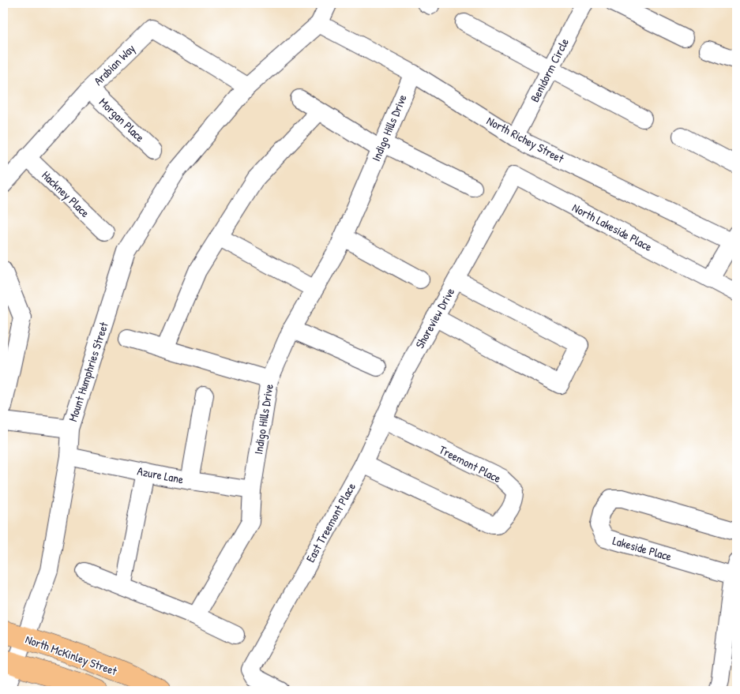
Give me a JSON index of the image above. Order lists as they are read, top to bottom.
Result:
{
  "streets": {
    "main road": ["North McKinley Street"],
    "street": [
      "Arabian Way",
      "Benidorm Circle",
      "Morgan Place",
      "Indigo Hills Drive",
      "North Richey Street",
      "Hackney Place",
      "North Lakeside Place",
      "Shoreview Drive",
      "Mount Humphries Street",
      "Treemont Place",
      "Azure Lane",
      "East Treemont Place",
      "Lakeside Place"
    ]
  },
  "crossings": [
    ["Arabian Way", "Morgan Place"],
    ["Arabian Way", "Hackney Place"],
    ["Arabian Way", "Mount Humphries Street"],
    ["Benidorm Circle", "North Richey Street"],
    ["Indigo Hills Drive", "North Richey Street"],
    ["Indigo Hills Drive", "Azure Lane"],
    ["North Richey Street", "Mount Humphries Street"],
    ["North Lakeside Place", "Shoreview Drive"],
    ["Shoreview Drive", "Treemont Place"],
    ["Shoreview Drive", "East Treemont Place"],
    ["Mount Humphries Street", "Azure Lane"],
    ["Mount Humphries Street", "North McKinley Street"],
    ["Treemont Place", "East Treemont Place"]
  ]
}
